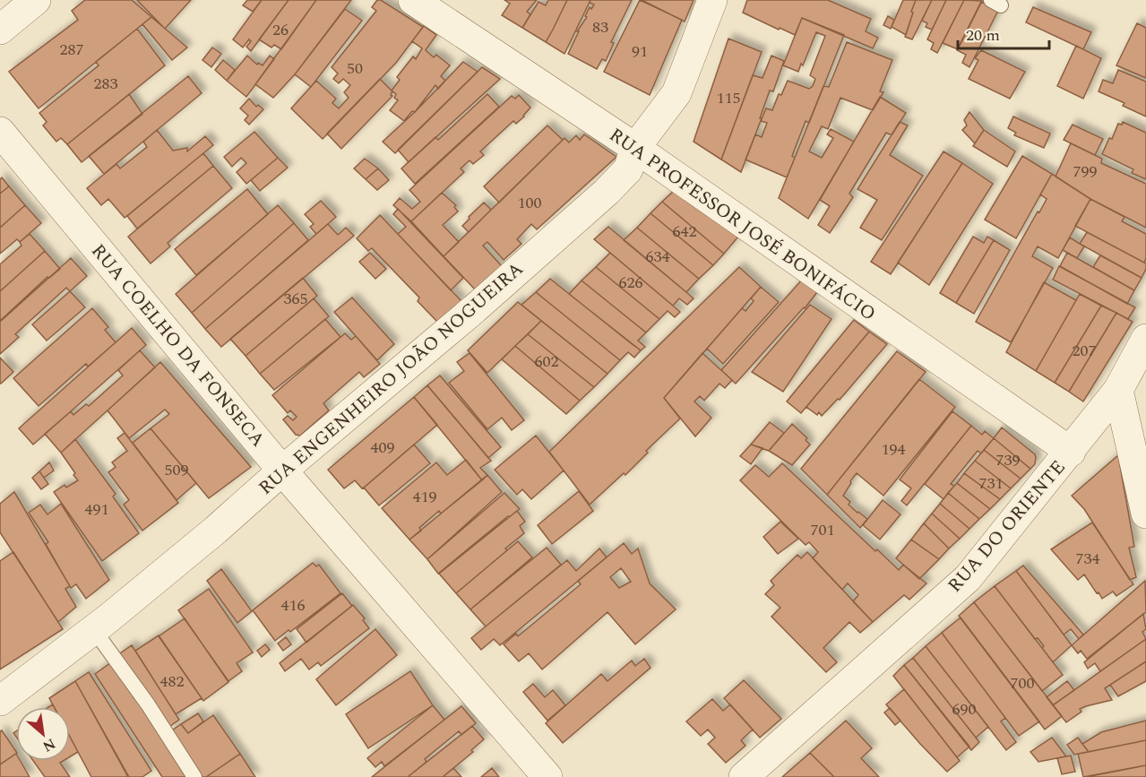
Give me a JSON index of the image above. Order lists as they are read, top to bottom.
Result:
{
  "streets": {
    "street": [
      "RUA PROFESSOR JOSÉ BONIFÁCIO",
      "RUA COELHO DA FONSECA",
      "RUA ENGENHEIRO JOÃO NOGUEIRA",
      "RUA DO ORIENTE"
    ]
  },
  "crossings": [
    ["RUA PROFESSOR JOSÉ BONIFÁCIO", "RUA ENGENHEIRO JOÃO NOGUEIRA"],
    ["RUA PROFESSOR JOSÉ BONIFÁCIO", "RUA DO ORIENTE"],
    ["RUA COELHO DA FONSECA", "RUA ENGENHEIRO JOÃO NOGUEIRA"]
  ],
  "house_numbers": [
    "83",
    "26",
    "287",
    "91",
    "50",
    "283",
    "115",
    "799",
    "100",
    "642",
    "634",
    "626",
    "365",
    "207",
    "602",
    "409",
    "194",
    "739",
    "509",
    "731",
    "419",
    "491",
    "701",
    "734",
    "416",
    "482",
    "700",
    "690"
  ],
  "scale_bar": "20 m",
  "north": "bottom right"
}
